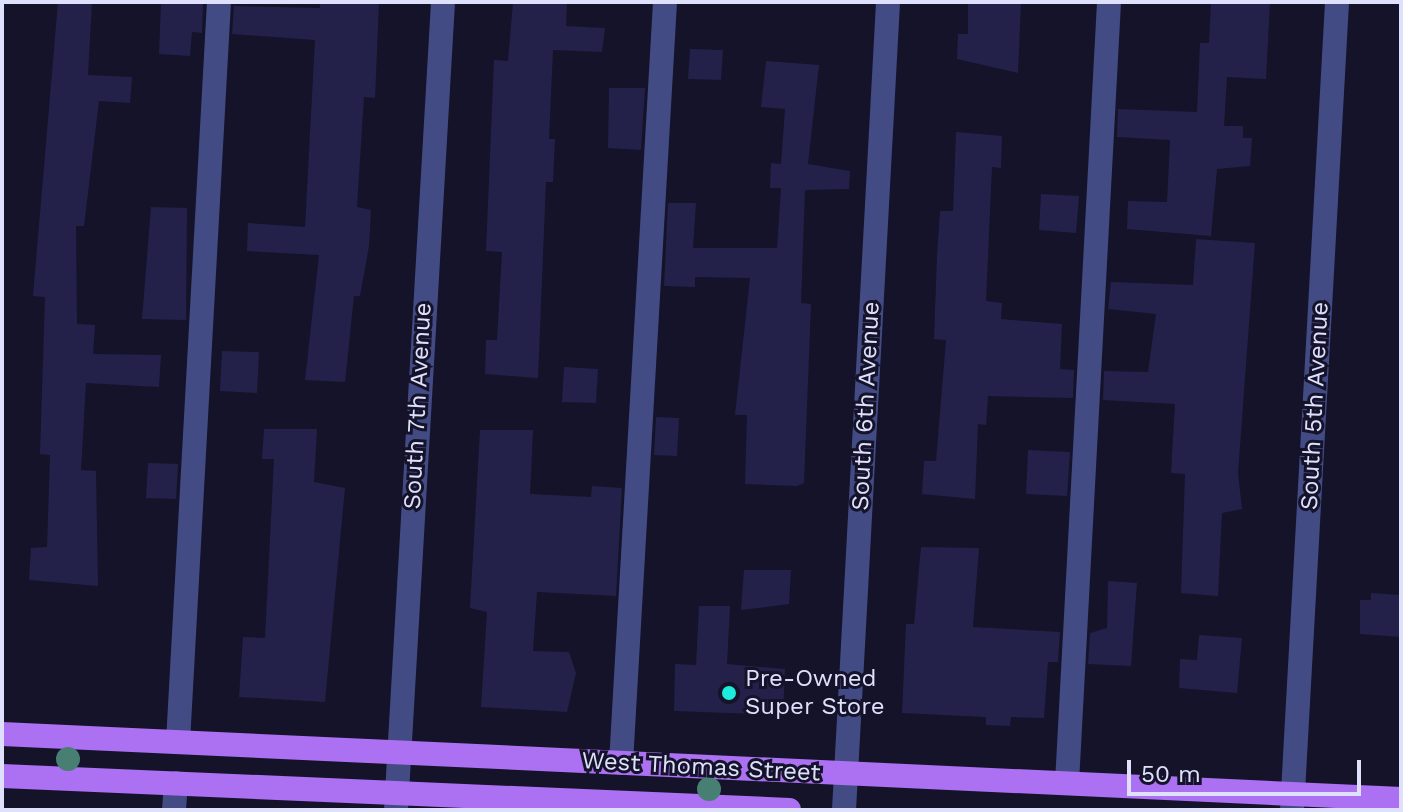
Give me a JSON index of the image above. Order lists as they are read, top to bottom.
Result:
{
  "streets": {
    "main road": ["West Thomas Street"],
    "street": ["South 7th Avenue", "South 6th Avenue", "South 5th Avenue"]
  },
  "crossings": [
    ["South 7th Avenue", "West Thomas Street"],
    ["South 6th Avenue", "West Thomas Street"],
    ["South 5th Avenue", "West Thomas Street"]
  ],
  "places": ["Pre-Owned Super Store"],
  "scale_bar": "50 m"
}
